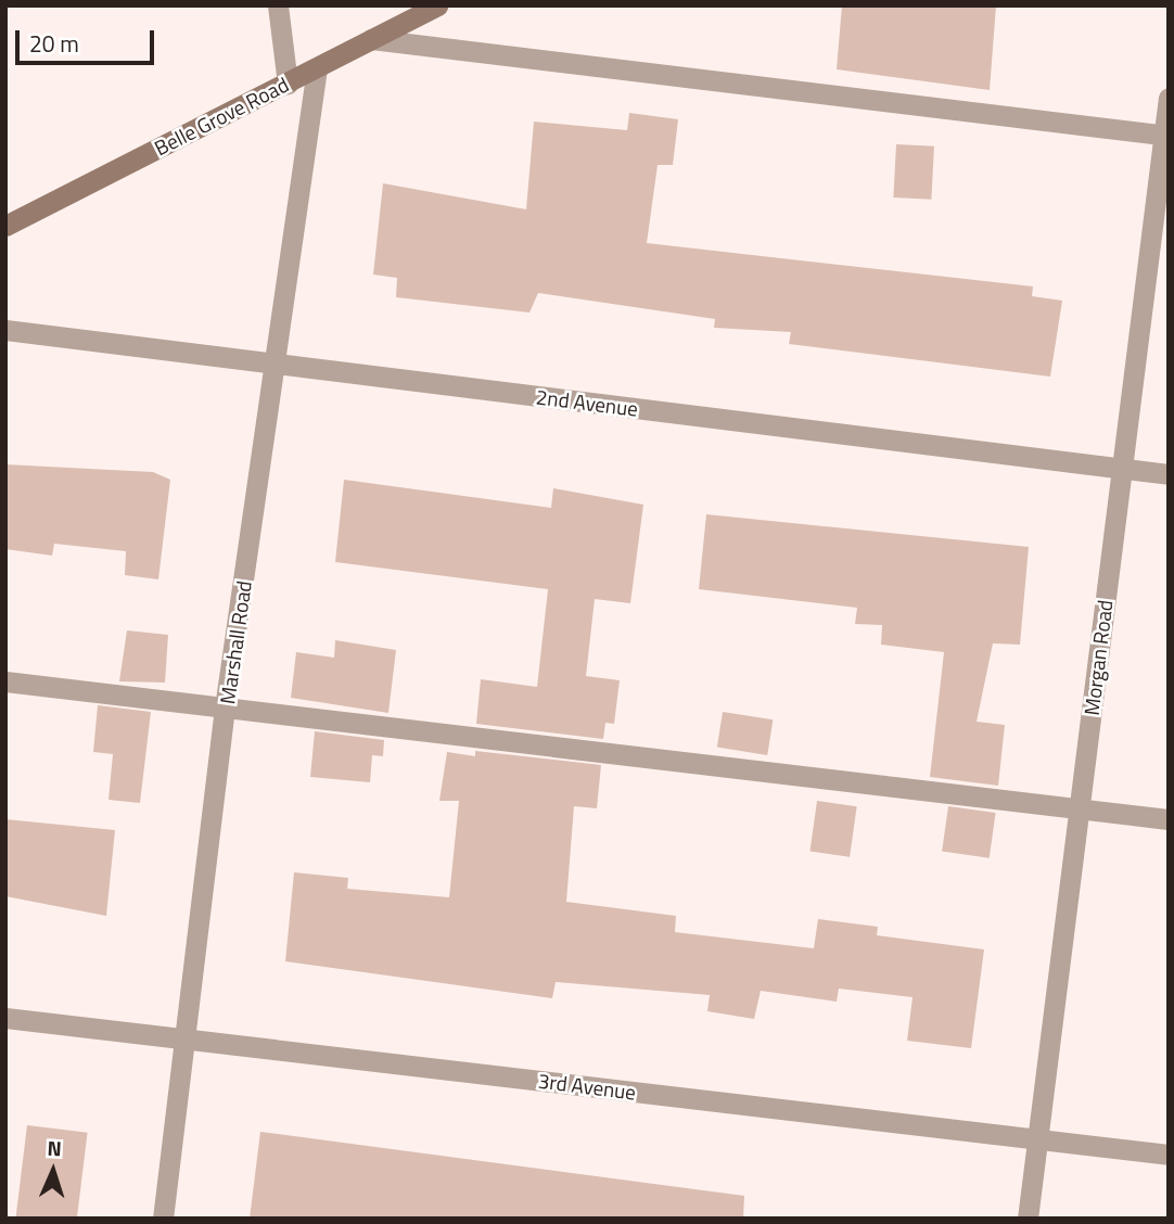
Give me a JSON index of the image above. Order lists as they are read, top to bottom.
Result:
{
  "streets": {
    "main road": ["Belle Grove Road"],
    "street": [
      "2nd Avenue",
      "Marshall Road",
      "Morgan Road",
      "3rd Avenue"
    ]
  },
  "crossings": [
    ["Belle Grove Road", "Marshall Road"],
    ["2nd Avenue", "Marshall Road"],
    ["2nd Avenue", "Morgan Road"],
    ["Marshall Road", "3rd Avenue"],
    ["Morgan Road", "3rd Avenue"]
  ],
  "scale_bar": "20 m",
  "north": "top"
}
